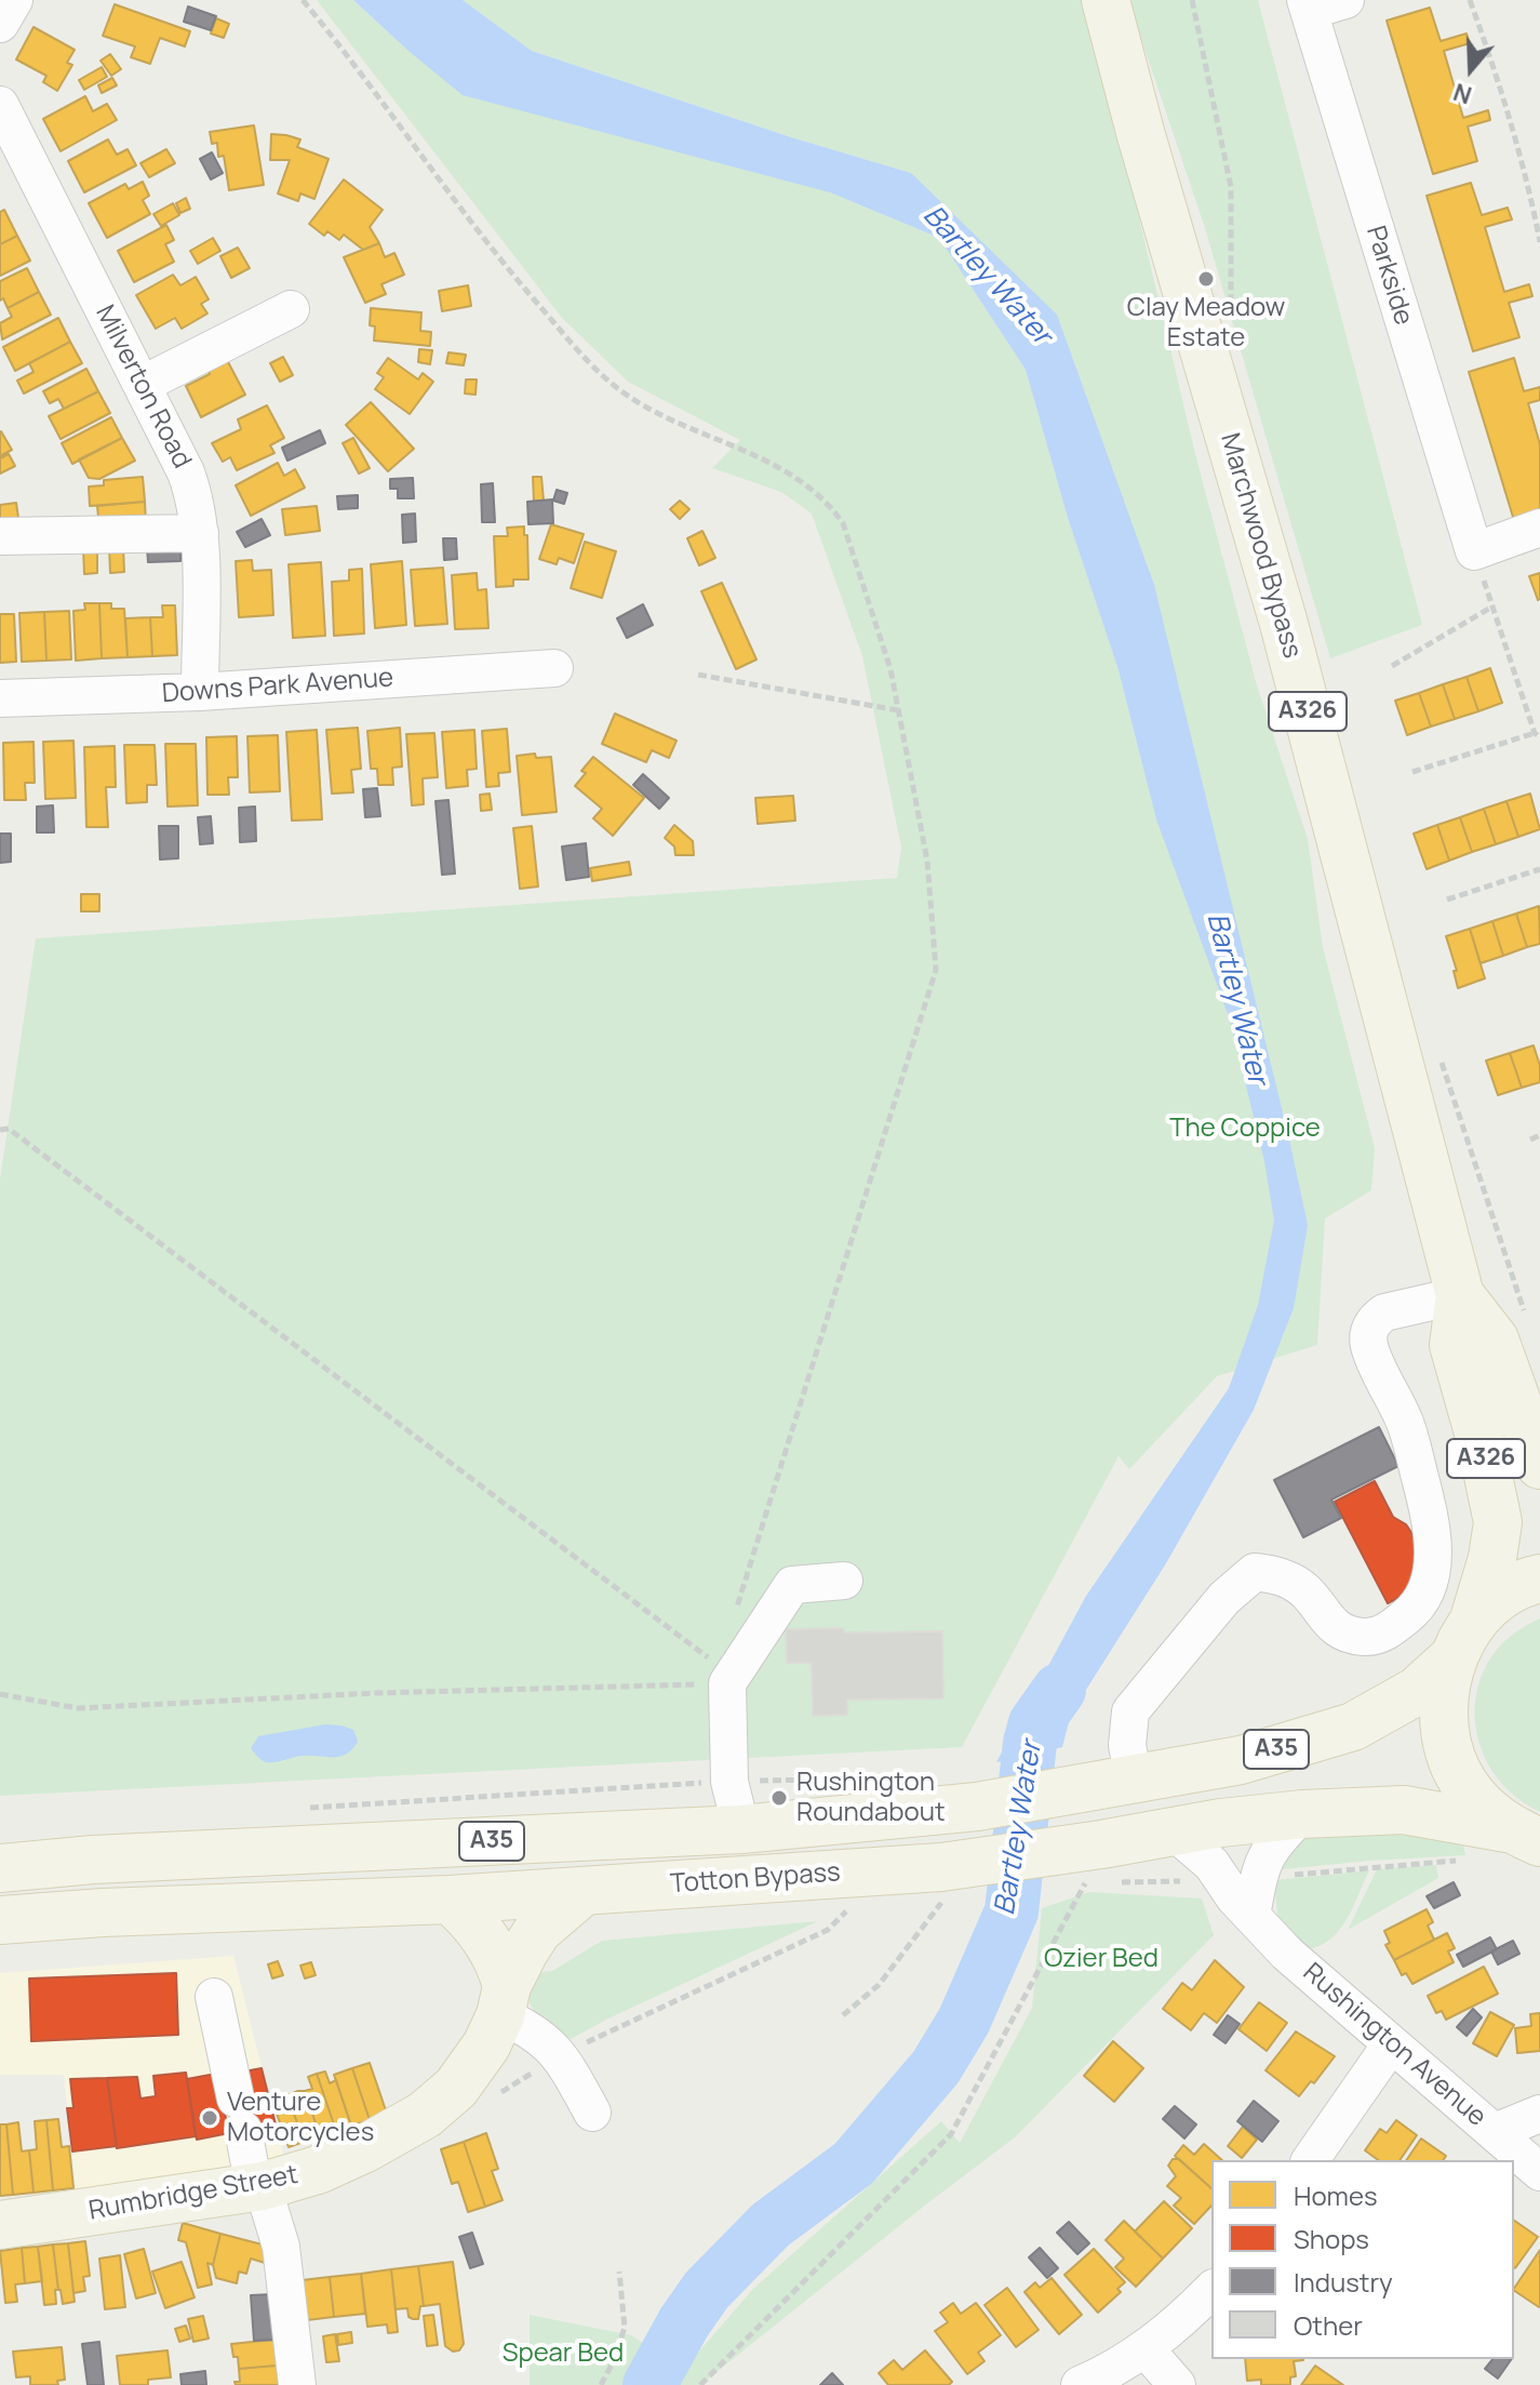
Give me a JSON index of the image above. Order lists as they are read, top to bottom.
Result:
{
  "streets": {
    "main road": [
      "Marchwood Bypass",
      "A326",
      "A35",
      "Totton Bypass",
      "Rumbridge Street"
    ],
    "street": [
      "Parkside",
      "Milverton Road",
      "Downs Park Avenue",
      "Rushington Avenue"
    ]
  },
  "crossings": [
    ["Milverton Road", "Downs Park Avenue"],
    ["Marchwood Bypass", "Totton Bypass"],
    ["Totton Bypass", "Rushington Avenue"],
    ["Totton Bypass", "Rumbridge Street"]
  ],
  "water": ["Bartley Water"],
  "parks": ["The Coppice", "Ozier Bed", "Spear Bed"],
  "places": ["Clay Meadow Estate", "Rushington Roundabout", "Venture Motorcycles"],
  "legend": [
    "Homes",
    "Shops",
    "Industry",
    "Other"
  ],
  "north": "bottom"
}
